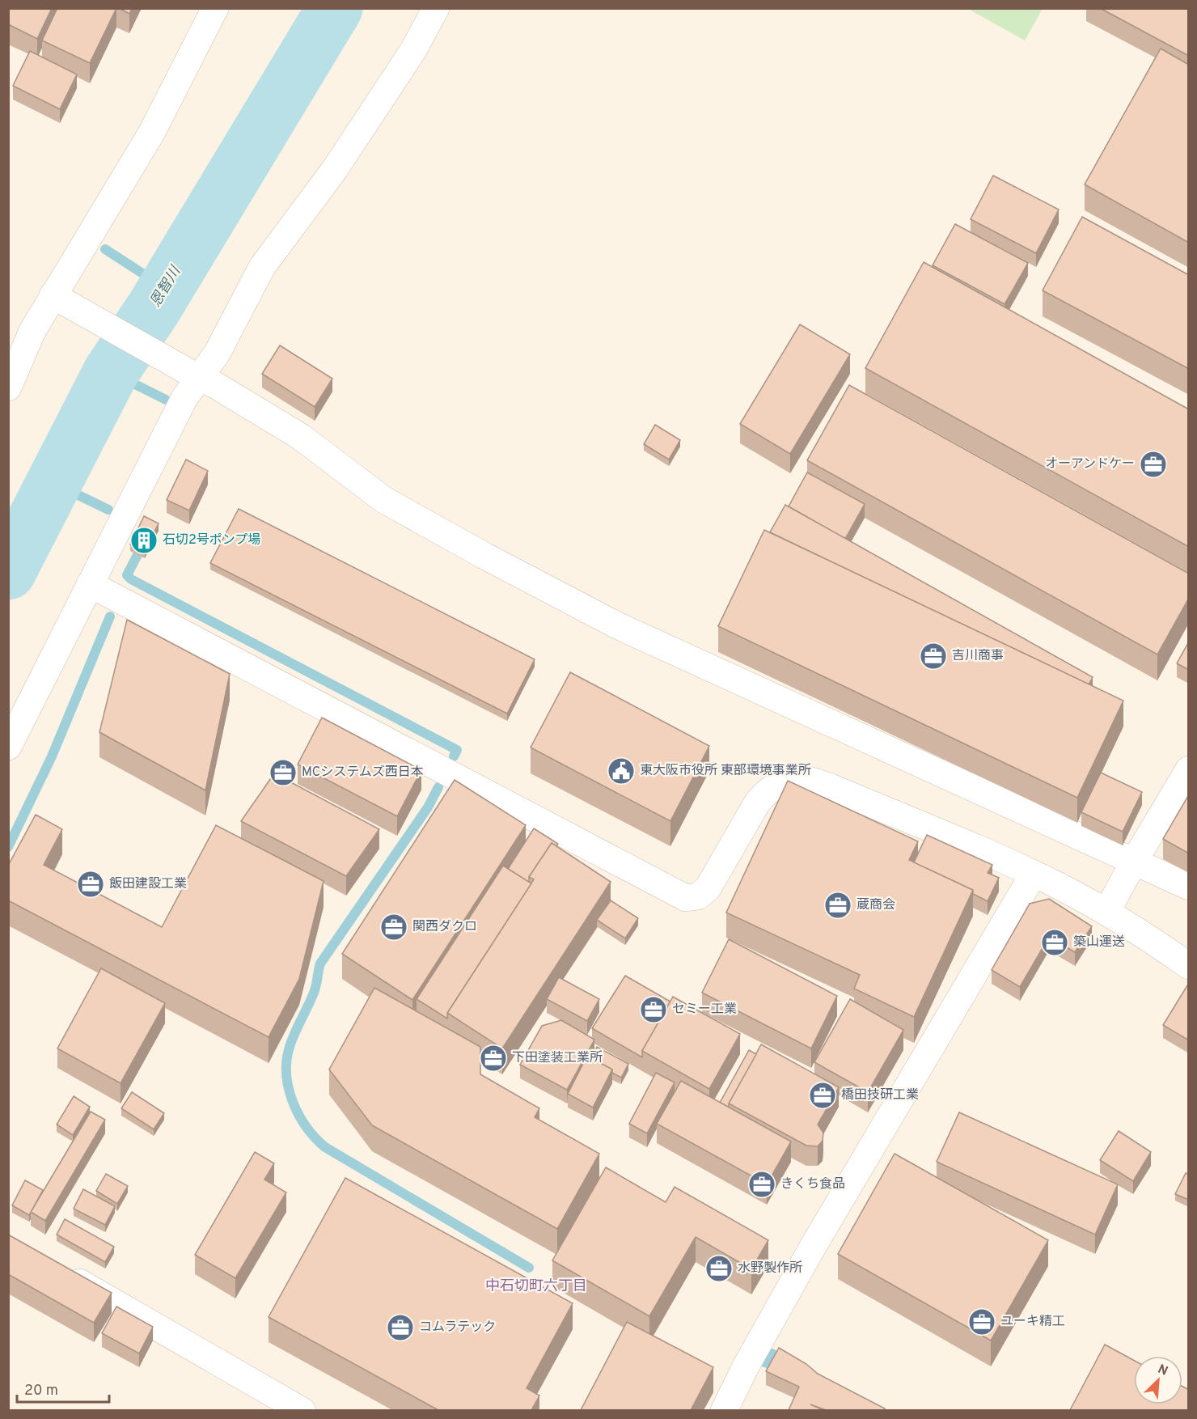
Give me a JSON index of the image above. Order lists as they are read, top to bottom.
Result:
{
  "districts": ["中石切町六丁目"],
  "water": ["恩智川"],
  "places": {
    "office": [
      "オーアンドケー",
      "吉川商事",
      "MCシステムズ西日本",
      "飯田建設工業",
      "蔵商会",
      "関西ダクロ",
      "築山運送",
      "セミー工業",
      "下田塗装工業所",
      "橋田技研工業",
      "きくち食品",
      "水野製作所",
      "ユーキ精工",
      "コムラテック"
    ],
    "building": ["石切2号ポンプ場"],
    "public building": ["東大阪市役所 東部環境事業所"]
  },
  "scale_bar": "20 m",
  "north": "top right"
}
